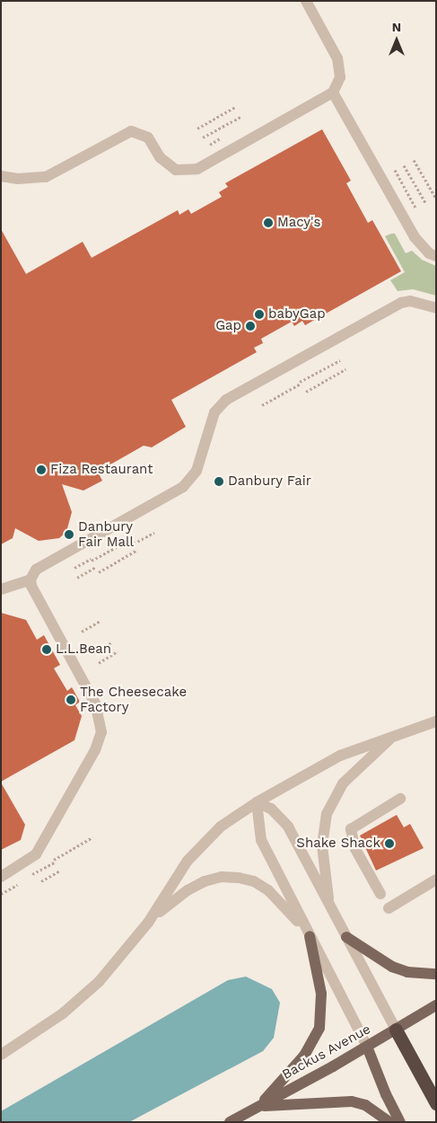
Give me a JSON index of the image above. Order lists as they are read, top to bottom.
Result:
{
  "streets": {
    "main road": ["Backus Avenue"]
  },
  "places": [
    "Macy's",
    "babyGap",
    "Gap",
    "Fiza Restaurant",
    "Danbury Fair",
    "Danbury Fair Mall",
    "L.L.Bean",
    "The Cheesecake Factory",
    "Shake Shack"
  ],
  "north": "top"
}
